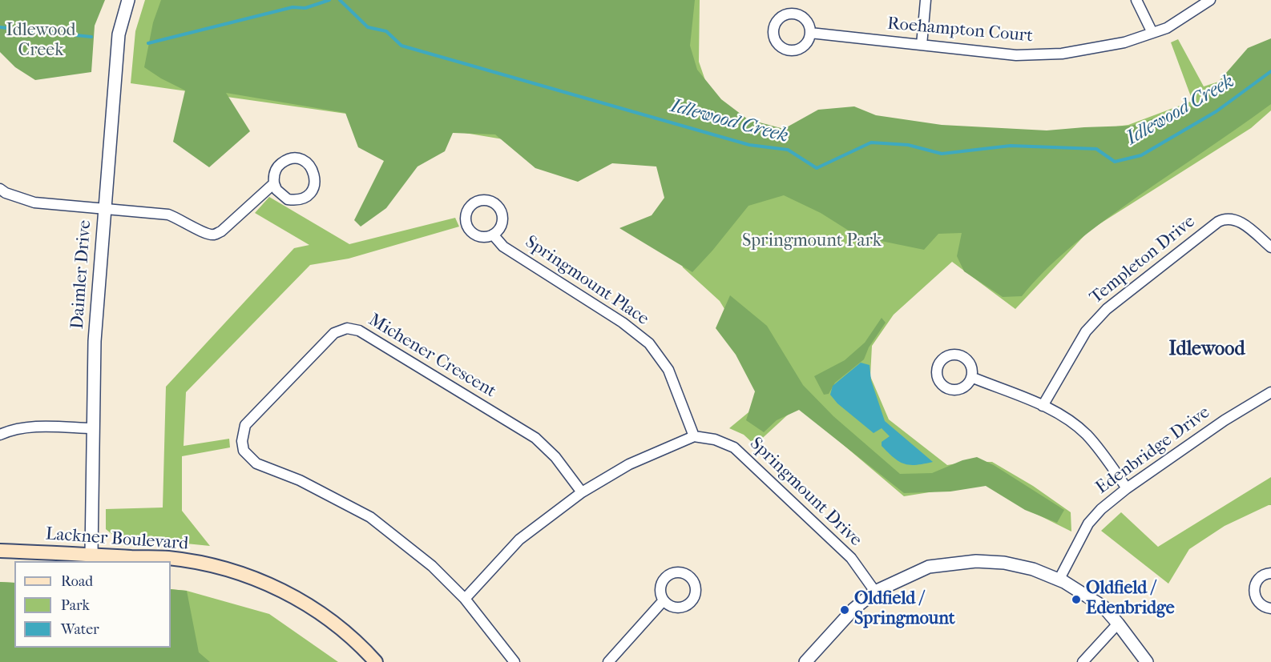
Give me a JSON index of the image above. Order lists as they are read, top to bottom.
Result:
{
  "streets": {
    "main road": ["Lackner Boulevard"],
    "street": [
      "Roehampton Court",
      "Templeton Drive",
      "Daimler Drive",
      "Springmount Place",
      "Michener Crescent",
      "Edenbridge Drive",
      "Springmount Drive"
    ]
  },
  "crossings": [
    ["Daimler Drive", "Lackner Boulevard"],
    ["Springmount Place", "Springmount Drive"]
  ],
  "districts": ["Idlewood"],
  "water": ["Idlewood Creek"],
  "parks": ["Idlewood Creek", "Springmount Park"],
  "places": ["Oldfield / Edenbridge", "Oldfield / Springmount"],
  "legend": ["Road", "Park", "Water"]
}
